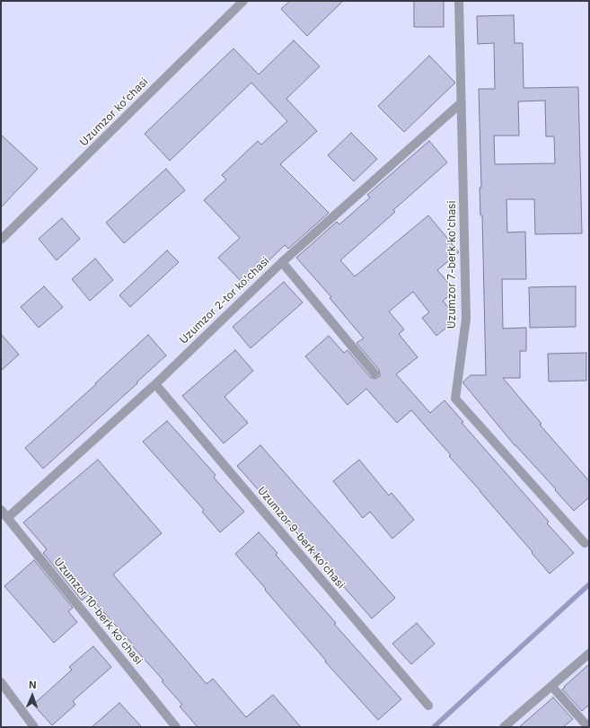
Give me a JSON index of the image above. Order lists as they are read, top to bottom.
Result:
{
  "streets": {
    "street": [
      "Uzumzor koʻchasi",
      "Uzumzor 7-berk ko'chasi",
      "Uzumzor 2-tor ko'chasi",
      "Uzumzor 9-berk ko'chasi",
      "Uzumzor 10-berk ko'chasi"
    ]
  },
  "crossings": [
    ["Uzumzor 7-berk ko'chasi", "Uzumzor 2-tor ko'chasi"],
    ["Uzumzor 2-tor ko'chasi", "Uzumzor 9-berk ko'chasi"],
    ["Uzumzor 2-tor ko'chasi", "Uzumzor 10-berk ko'chasi"]
  ],
  "north": "top"
}
